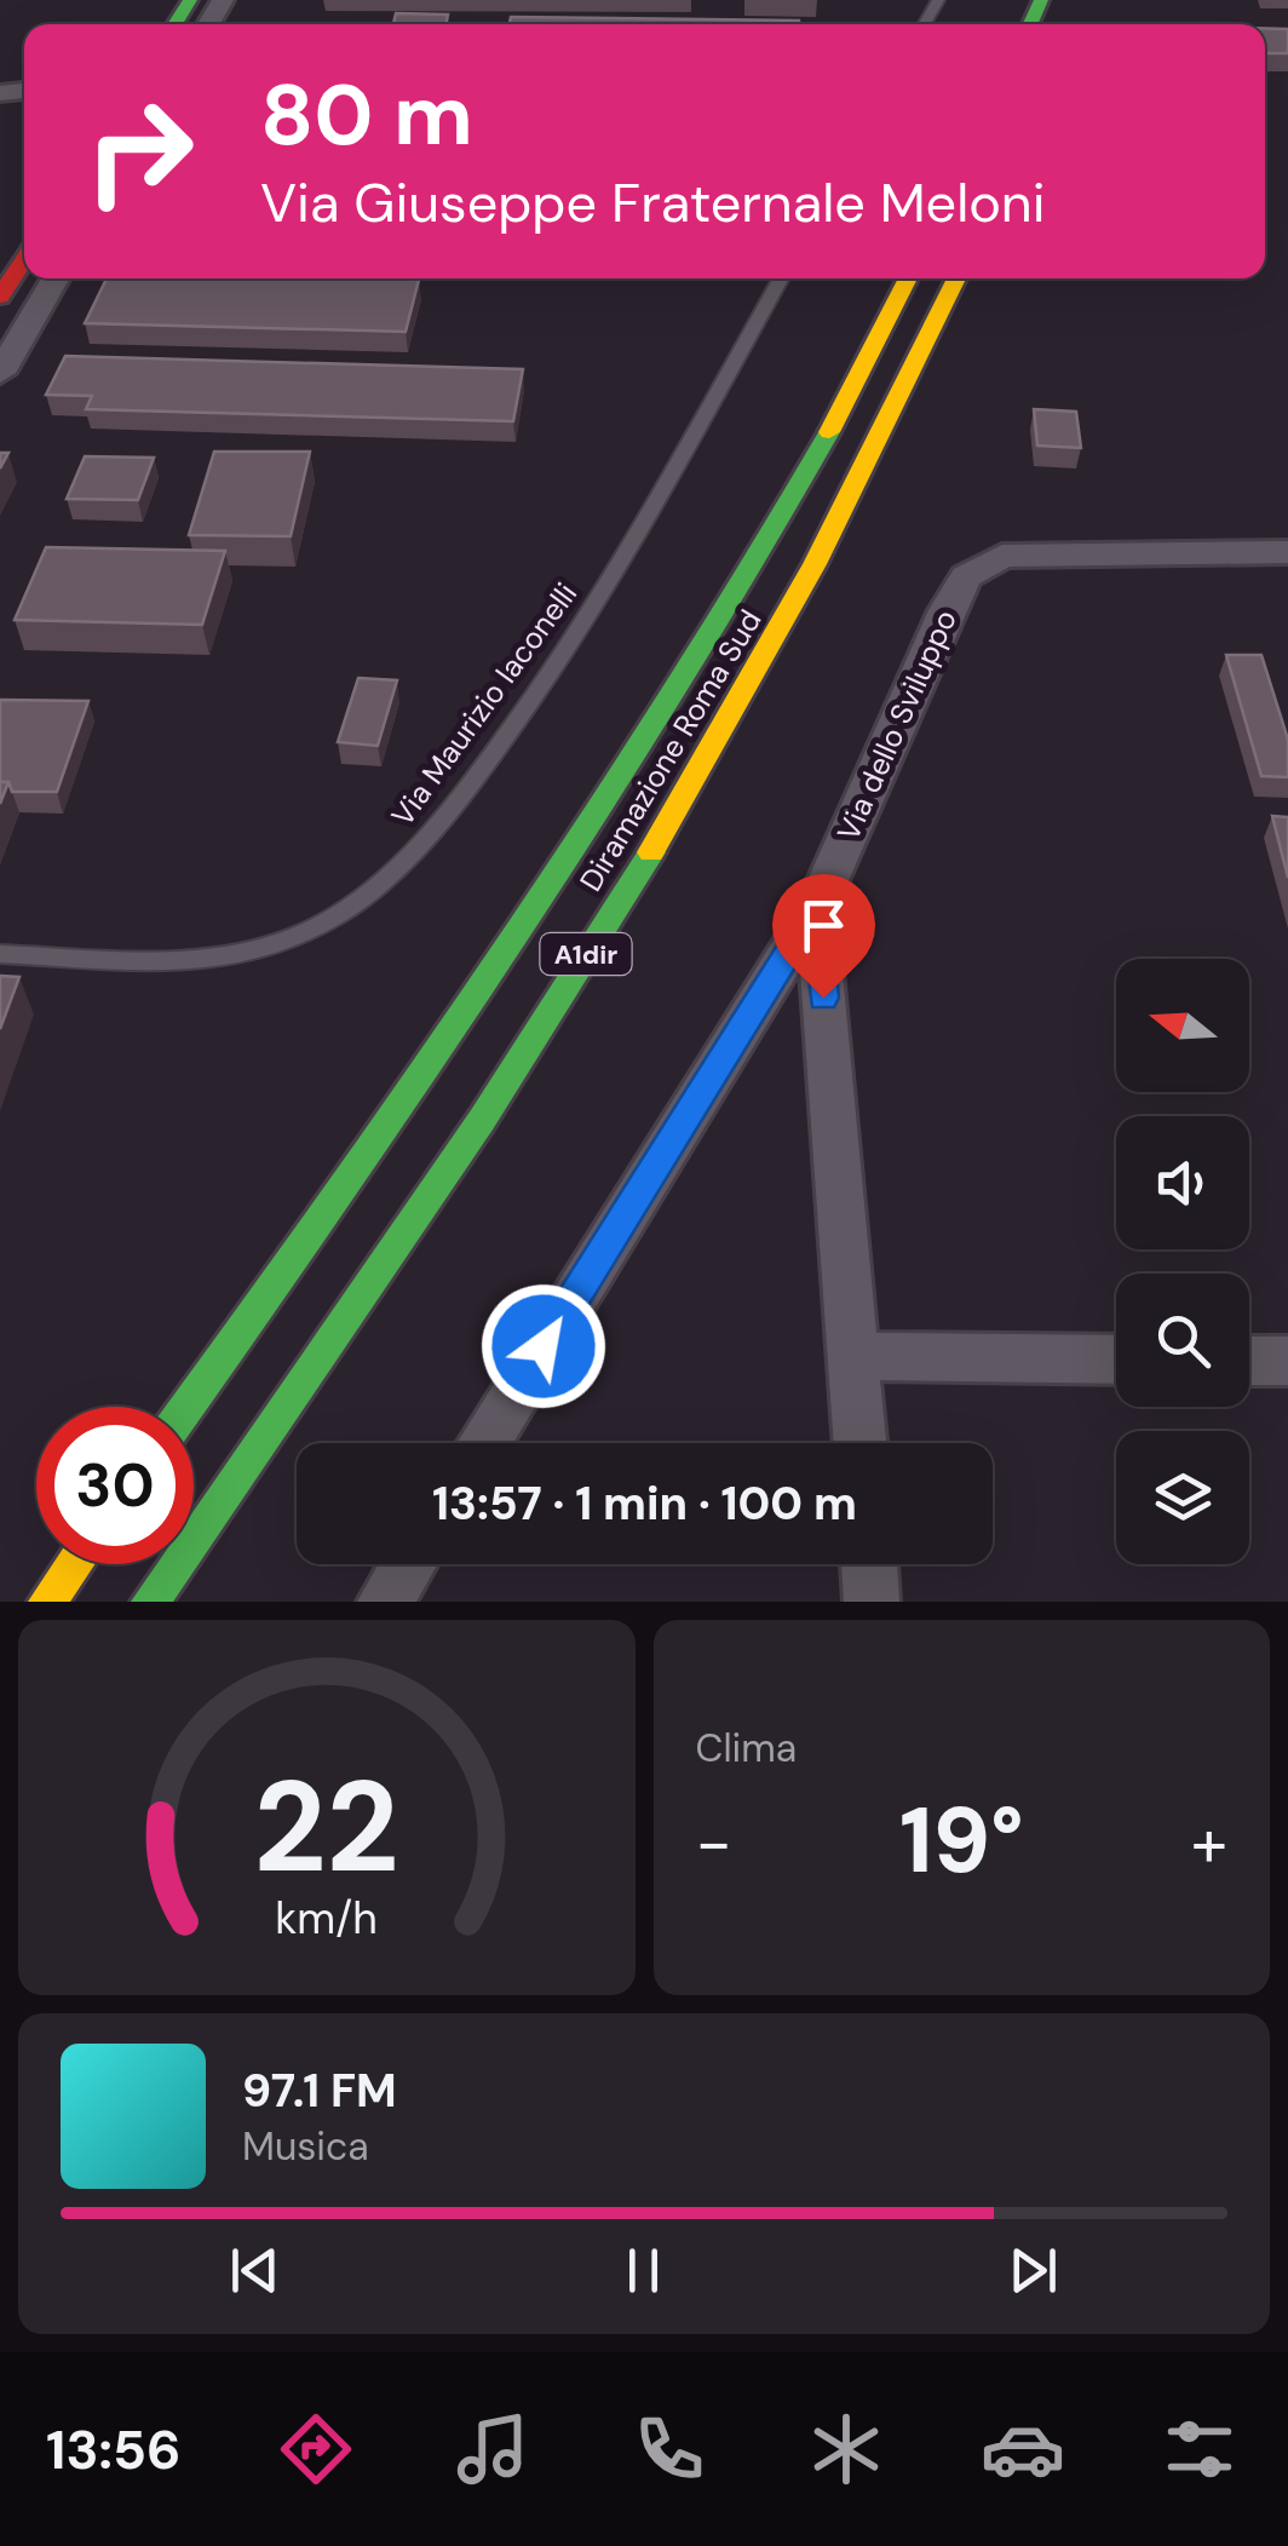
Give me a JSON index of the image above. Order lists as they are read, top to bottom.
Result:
{
  "streets": {
    "main road": ["Diramazione Roma Sud", "A1dir"],
    "street": ["Via dello Sviluppo"],
    "lane": ["Via Maurizio Iaconelli"]
  },
  "north": "left",
  "page": {
    "turn": ["80 m", "Via Giuseppe Fraternale Meloni"],
    "limit": "30",
    "trip": "13:57 · 1 min · 100 m",
    "tile": "Clima",
    "heat": ["−", "19°", "+"],
    "song": ["97.1 FM", "Musica"],
    "tabs": "13:56",
    "gauge": ["22", "km/h"]
  }
}
